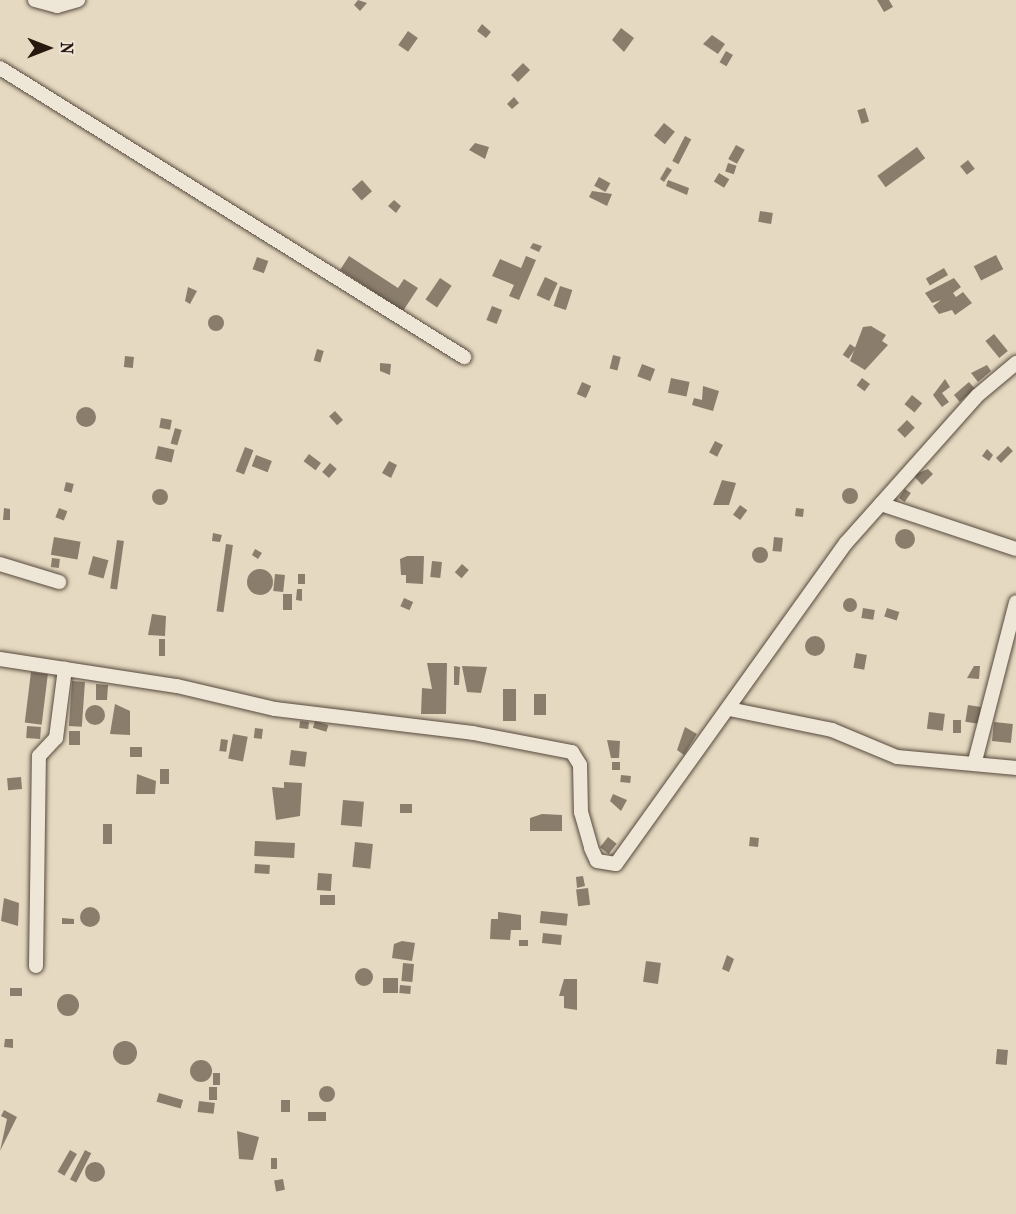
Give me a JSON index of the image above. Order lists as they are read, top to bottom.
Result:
{
  "north": "right"
}
